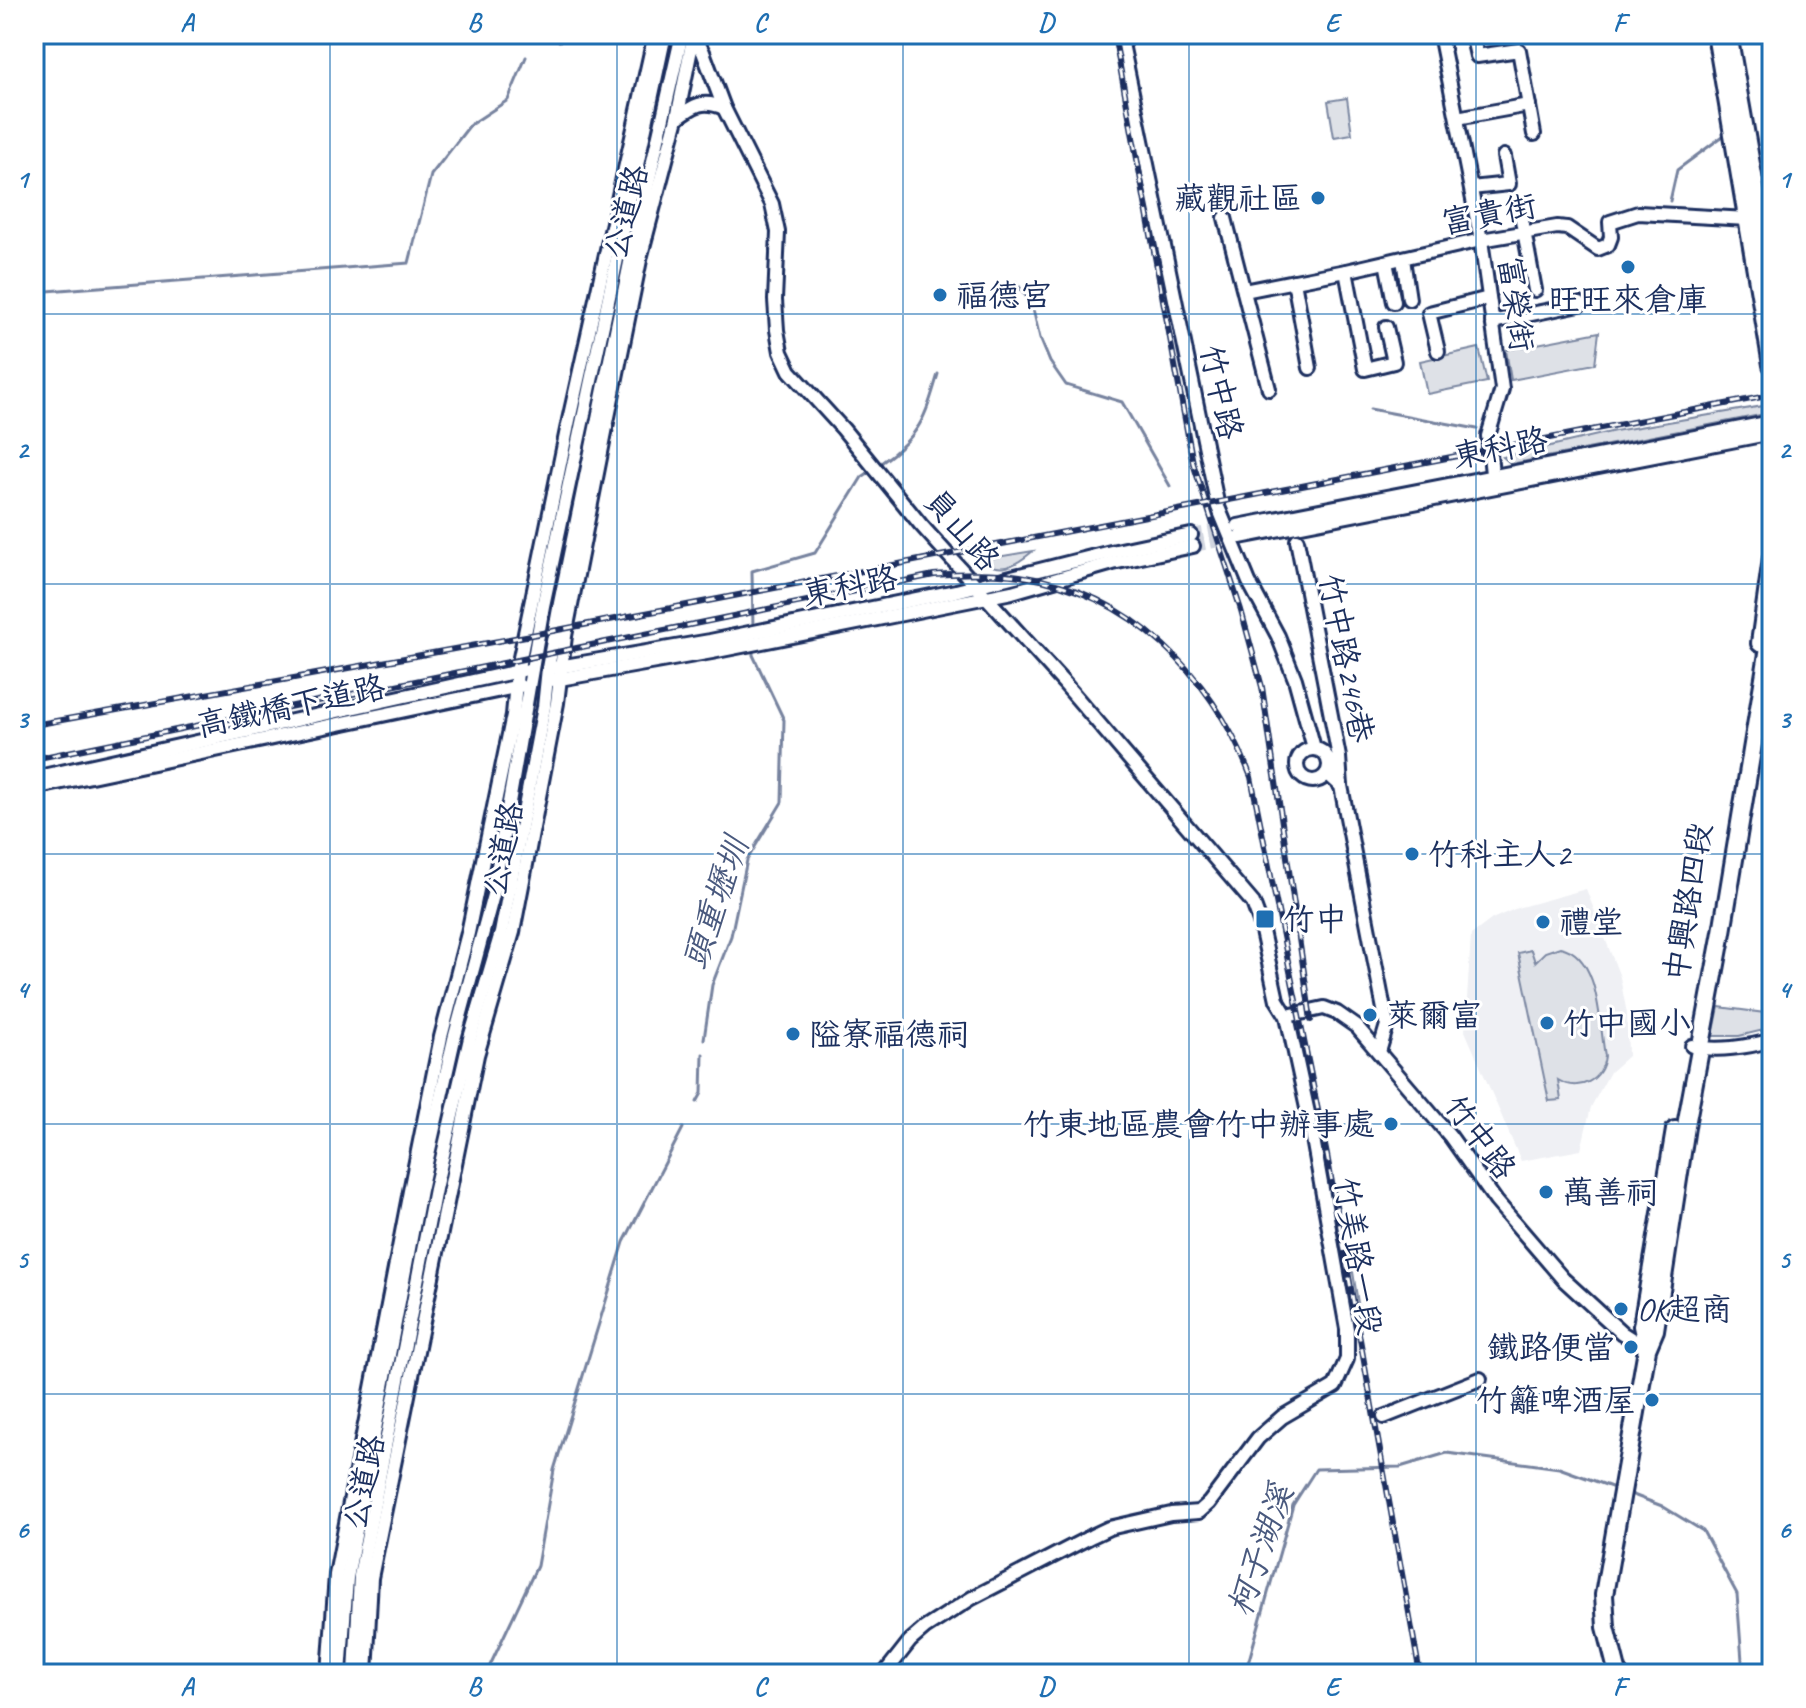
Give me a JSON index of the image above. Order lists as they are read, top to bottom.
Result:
{
  "streets": {
    "main road": ["中興路四段"],
    "street": [
      "公道路",
      "富貴街",
      "富榮街",
      "竹中路",
      "東科路",
      "員山路",
      "竹中路246巷",
      "高鐵橋下道路",
      "竹美路一段"
    ]
  },
  "crossings": [
    ["公道路", "東科路"],
    ["公道路", "員山路"],
    ["公道路", "高鐵橋下道路"],
    ["富貴街", "富榮街"],
    ["富榮街", "東科路"],
    ["竹中路", "員山路"],
    ["竹中路", "中興路四段"],
    ["竹中路", "竹美路一段"],
    ["東科路", "員山路"],
    ["東科路", "高鐵橋下道路"],
    ["員山路", "竹美路一段"]
  ],
  "water": ["頭重壢圳", "柯子湖溪"],
  "places": {
    "other": [
      "藏觀社區",
      "旺旺來倉庫",
      "福德宮",
      "竹科主人2",
      "禮堂",
      "萊爾富",
      "竹中國小",
      "隘寮福德祠",
      "竹東地區農會竹中辦事處",
      "萬善祠",
      "OK超商",
      "鐵路便當",
      "竹籬啤酒屋"
    ],
    "transit": ["竹中"]
  },
  "grid": {
    "columns": [
      "A",
      "B",
      "C",
      "D",
      "E",
      "F"
    ],
    "rows": [
      "1",
      "2",
      "3",
      "4",
      "5",
      "6"
    ]
  }
}
